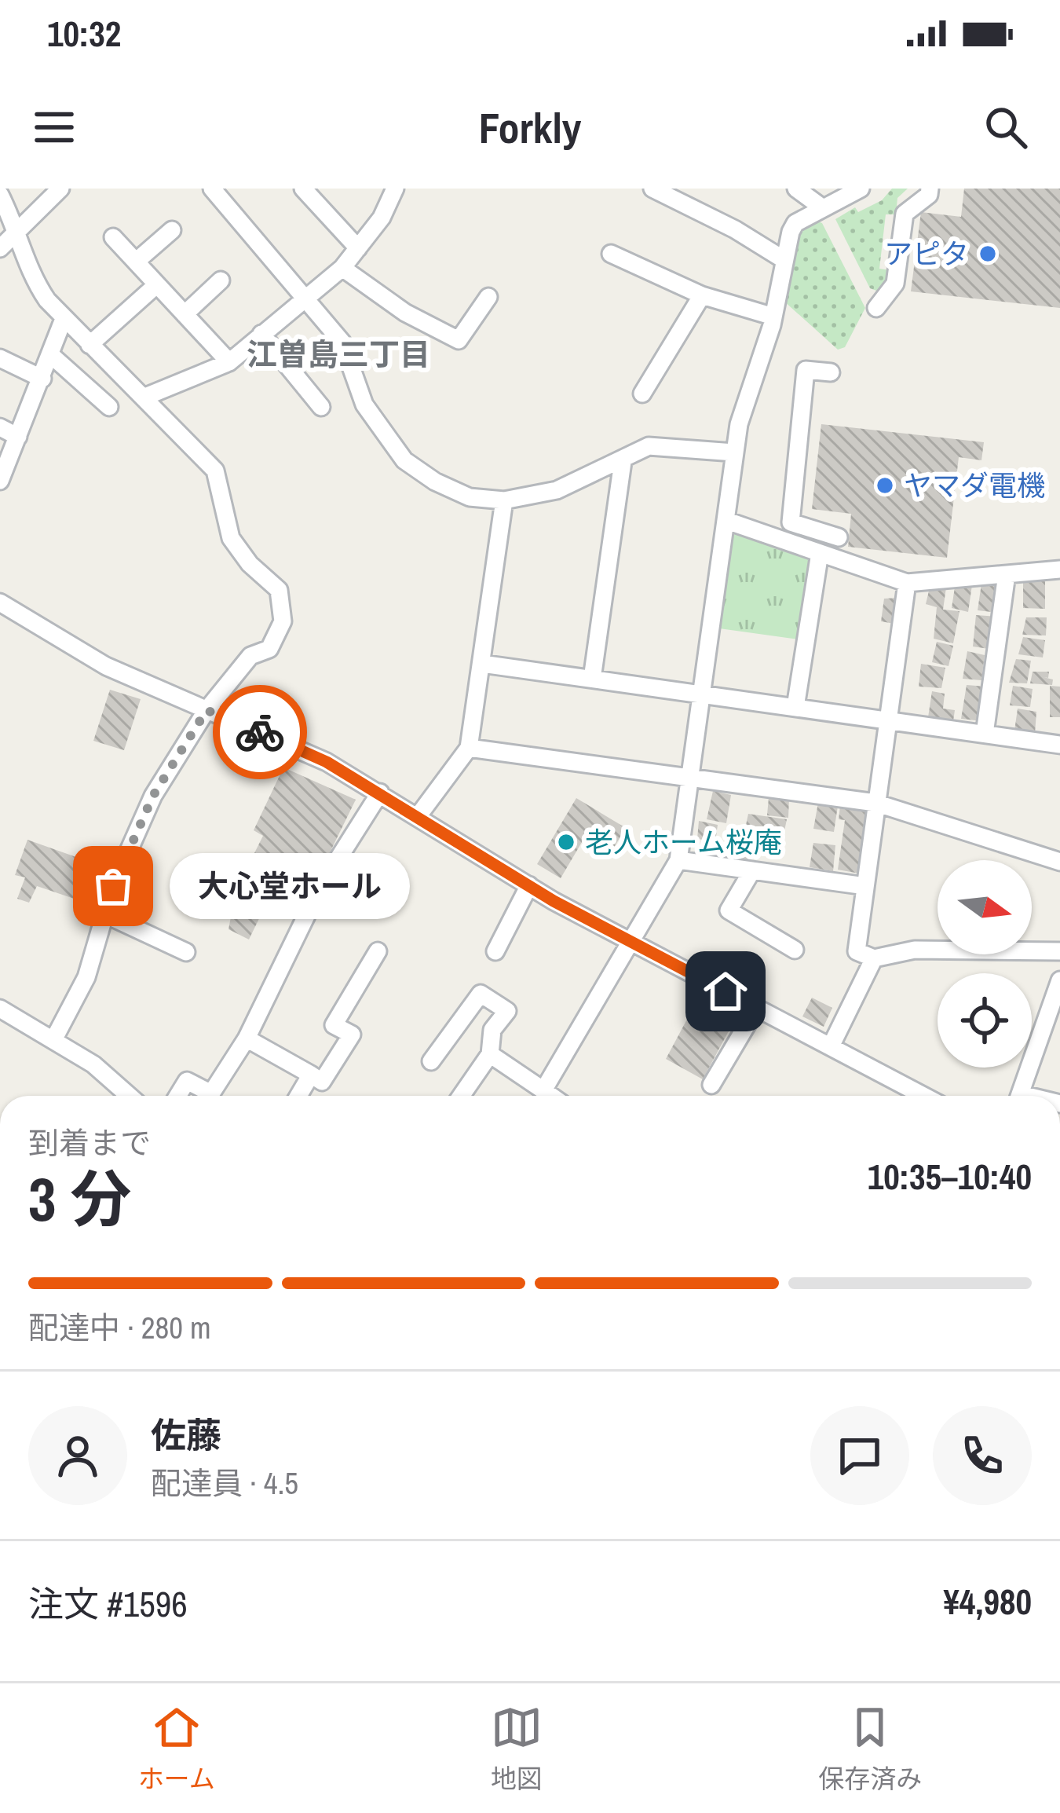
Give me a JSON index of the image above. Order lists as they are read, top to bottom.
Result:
{
  "districts": ["江曽島三丁目"],
  "places": [
    "アピタ",
    "ヤマダ電機",
    "老人ホーム桜庵",
    "大心堂ホール"
  ],
  "north": "right",
  "page": {
    "status": "10:32",
    "header": "Forkly",
    "bubble": "大心堂ホール",
    "heading": ["3 分", "到着まで", "10:35–10:40"],
    "panel": [
      "佐藤",
      "配達員 · 4.5",
      "注文 #1596",
      "¥4,980"
    ],
    "bar": "配達中 · 280 m",
    "tabs": ["ホーム", "地図", "保存済み"]
  }
}
